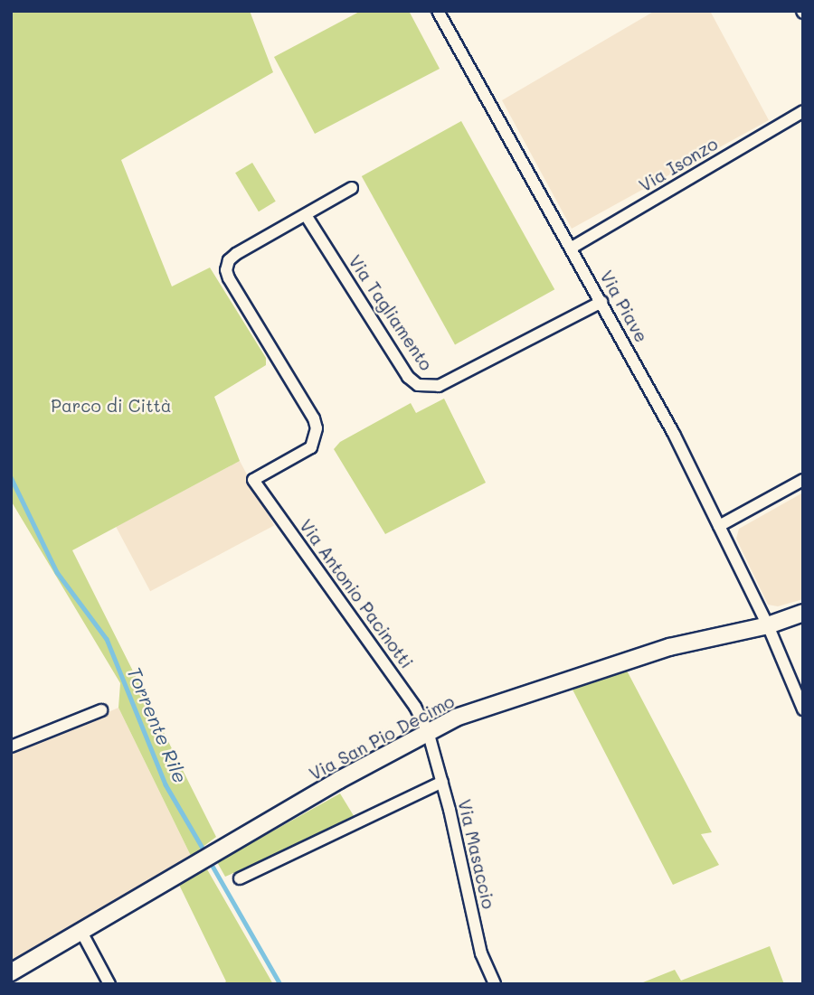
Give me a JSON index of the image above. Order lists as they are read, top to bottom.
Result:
{
  "streets": {
    "street": [
      "Via Isonzo",
      "Via Piave",
      "Via Tagliamento",
      "Via Antonio Pacinotti",
      "Via San Pio Decimo",
      "Via Masaccio"
    ]
  },
  "crossings": [
    ["Via Isonzo", "Via Piave"],
    ["Via Piave", "Via Tagliamento"],
    ["Via Piave", "Via San Pio Decimo"],
    ["Via Tagliamento", "Via Antonio Pacinotti"],
    ["Via Antonio Pacinotti", "Via San Pio Decimo"],
    ["Via Antonio Pacinotti", "Via Masaccio"],
    ["Via San Pio Decimo", "Via Masaccio"]
  ],
  "water": ["Torrente Rile"],
  "parks": ["Parco di Città"]
}
